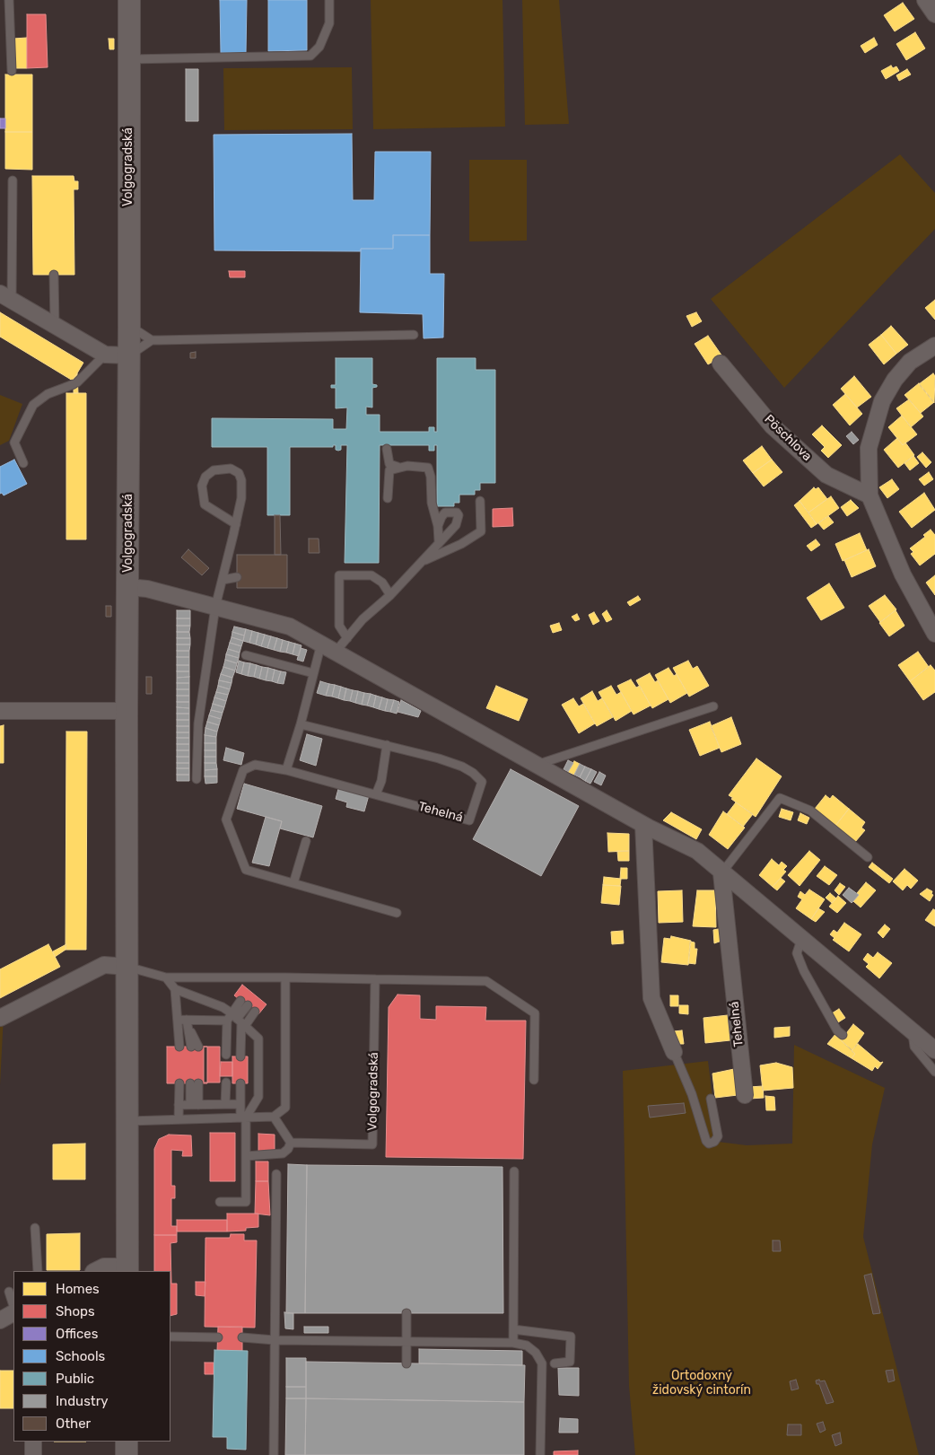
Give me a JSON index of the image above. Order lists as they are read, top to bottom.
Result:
{
  "streets": {
    "street": ["Volgogradská", "Pöschlova", "Tehelná"]
  },
  "parks": ["Ortodoxný židovský cintorín"],
  "legend": [
    "Homes",
    "Shops",
    "Offices",
    "Schools",
    "Public",
    "Industry",
    "Other"
  ]
}
